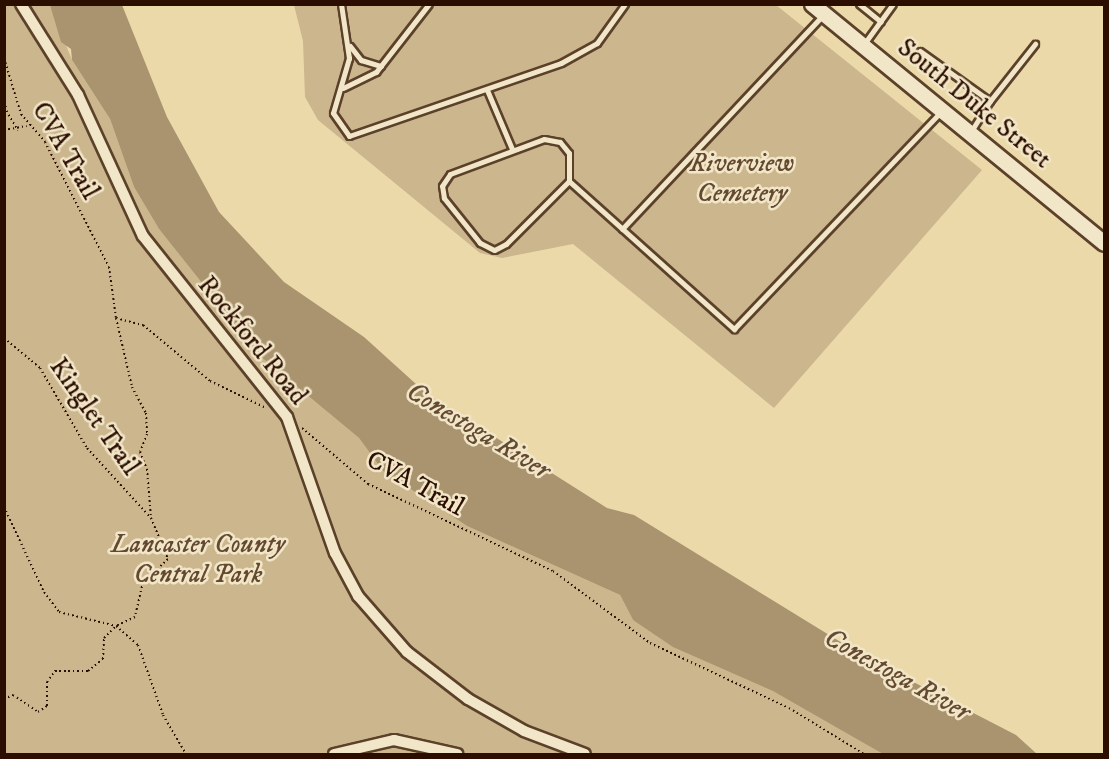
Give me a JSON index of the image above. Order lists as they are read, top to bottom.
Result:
{
  "streets": {
    "main road": ["South Duke Street"],
    "street": ["Rockford Road"],
    "path": ["CVA Trail", "Kinglet Trail"]
  },
  "crossings": [
    ["CVA Trail", "Rockford Road"],
    ["CVA Trail", "Kinglet Trail"]
  ],
  "water": ["Conestoga River"],
  "parks": ["Riverview Cemetery", "Lancaster County Central Park"]
}
